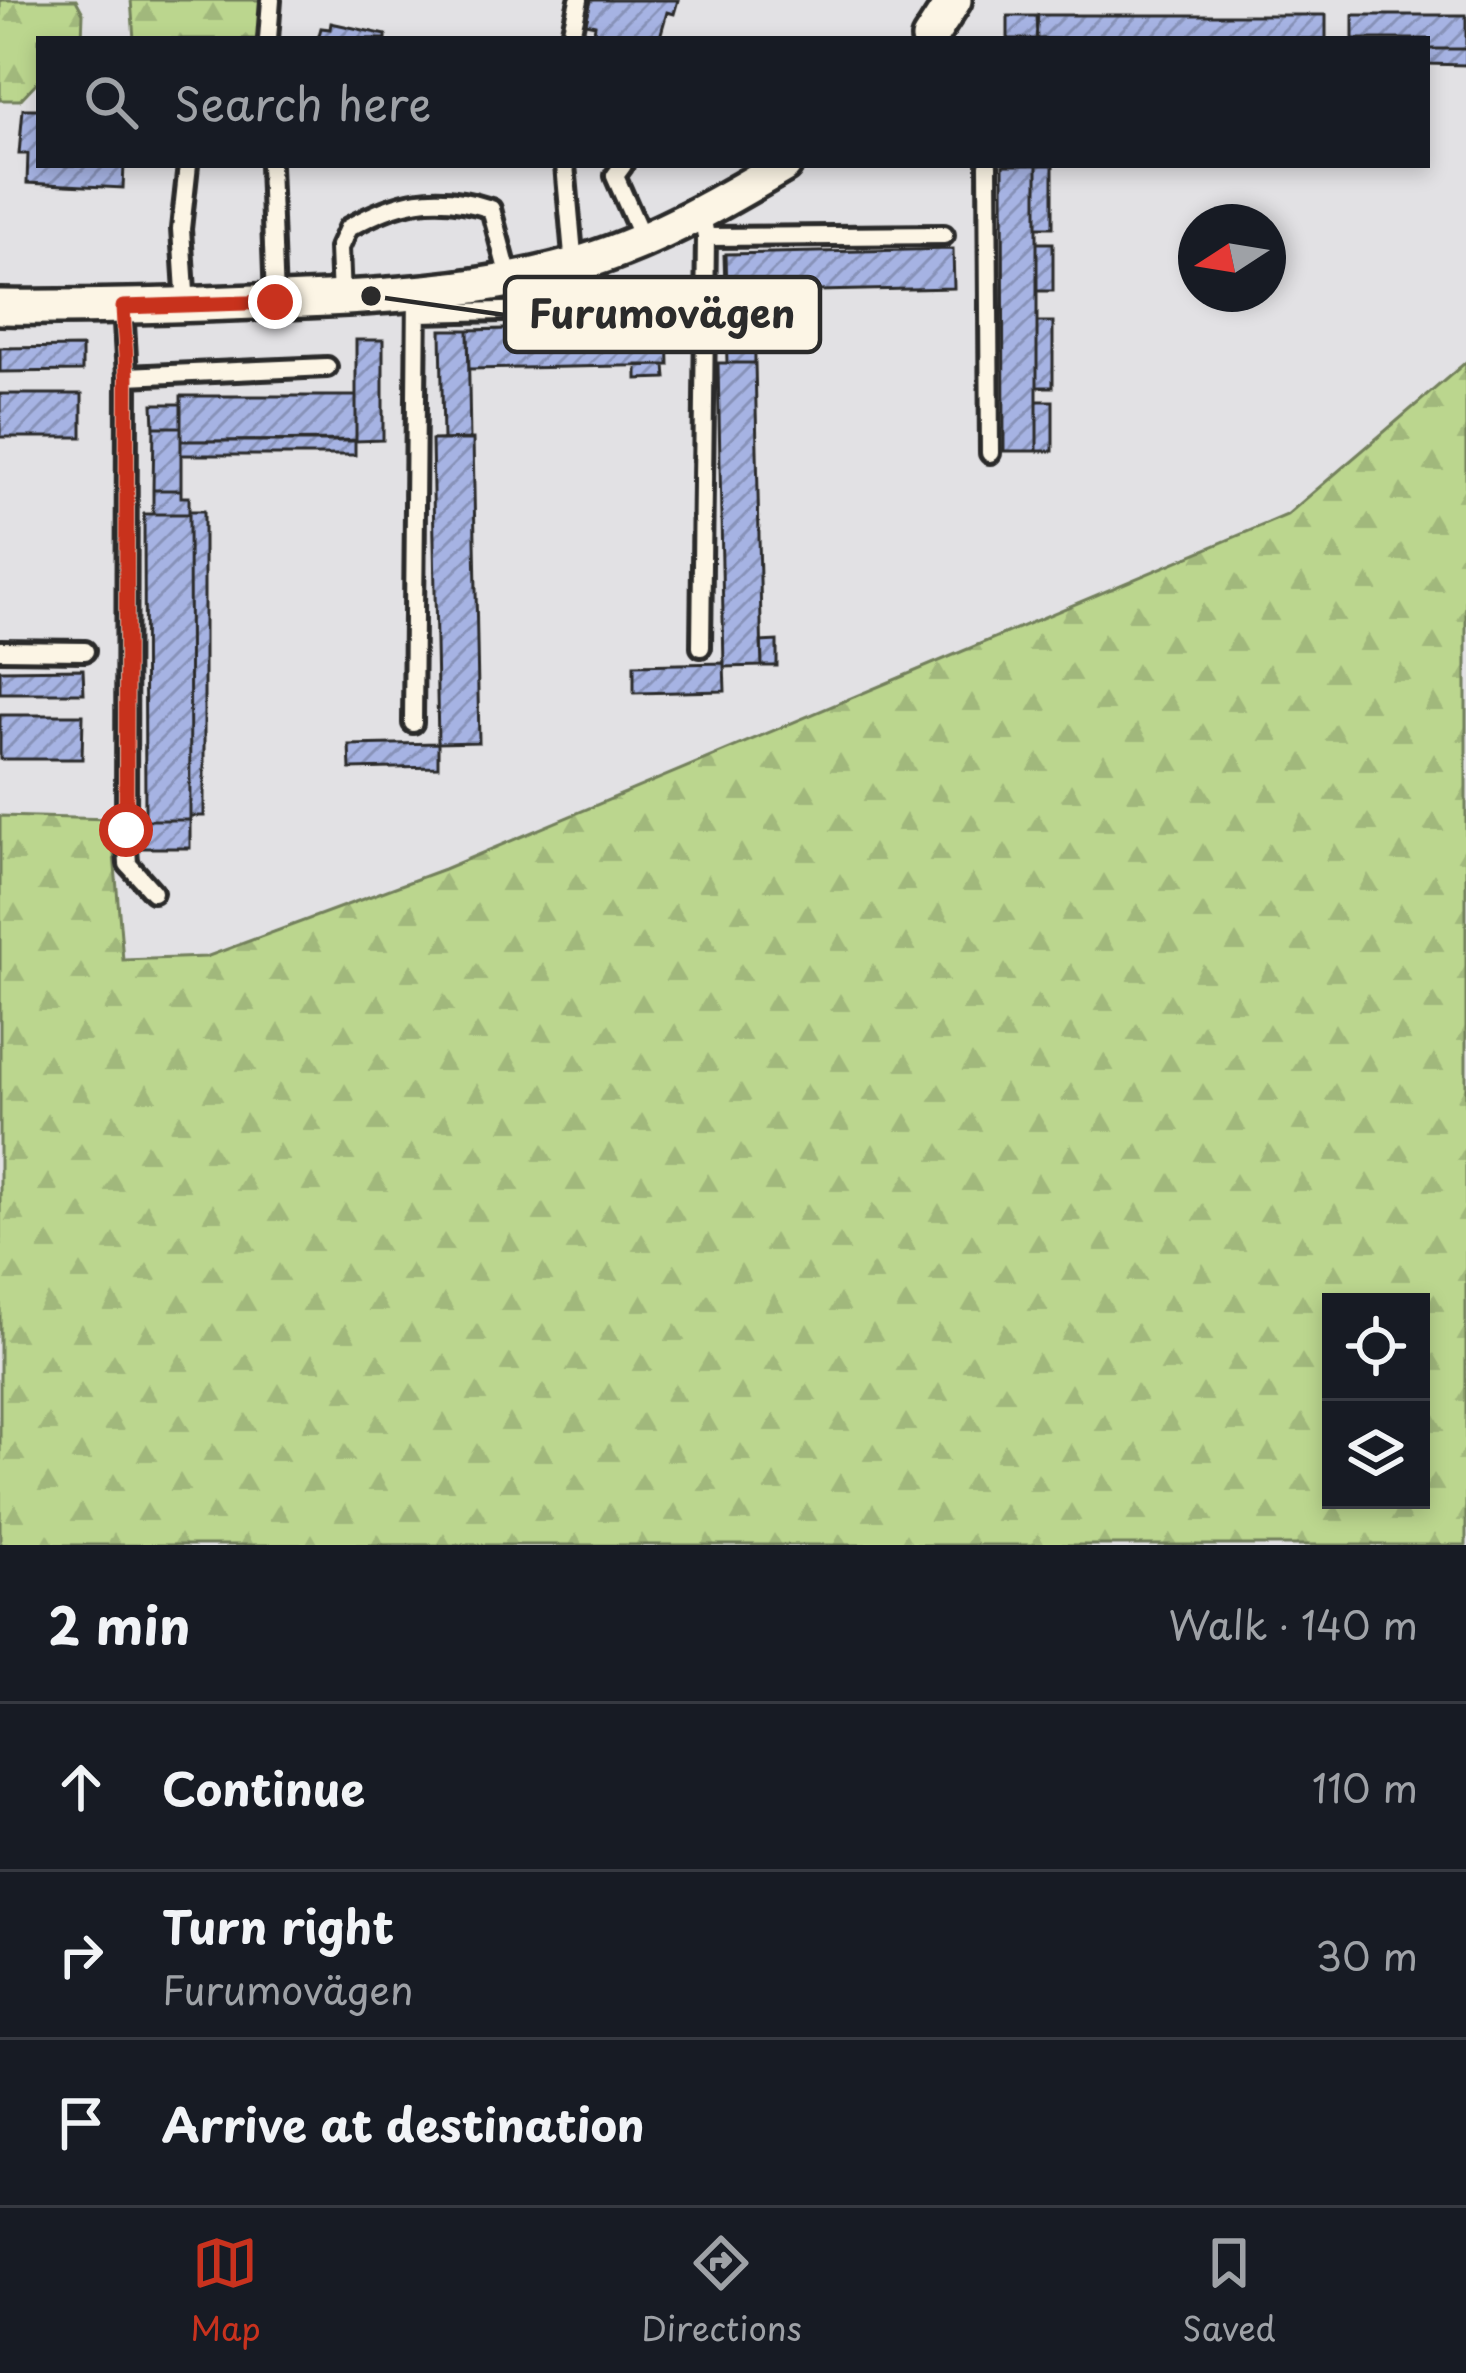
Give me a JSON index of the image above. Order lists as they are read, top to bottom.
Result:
{
  "places": ["Furumovägen"],
  "north": "left",
  "page": {
    "search": "Search here",
    "heading": ["2 min", "Walk · 140 m"],
    "list": [
      ["Continue", "110 m"],
      ["Turn right", "Furumovägen", "30 m"],
      "Arrive at destination"
    ],
    "nav": ["Map", "Directions", "Saved"]
  }
}
